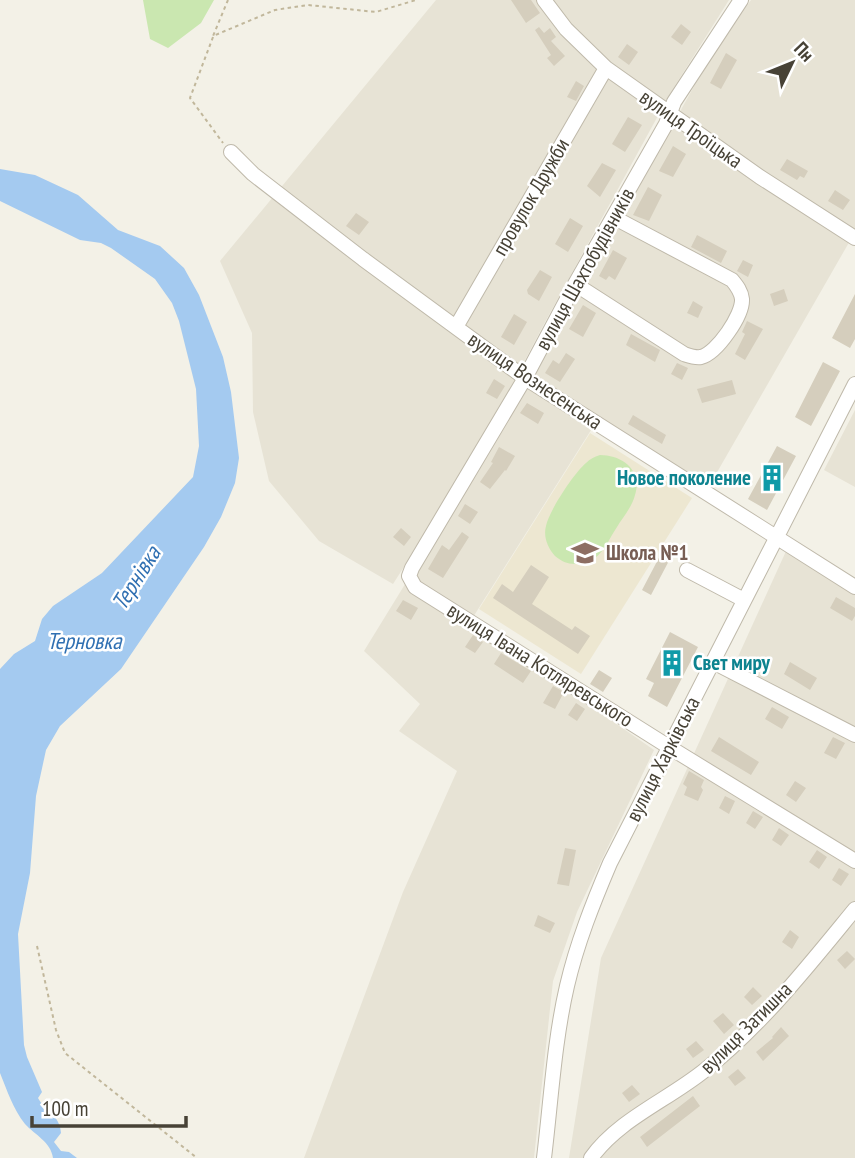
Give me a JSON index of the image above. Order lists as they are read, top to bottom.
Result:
{
  "streets": {
    "street": [
      "вулиця Троїцька",
      "провулок Дружби",
      "вулиця Шахтобудівників",
      "вулиця Вознесенська",
      "вулиця Івана Котляревського",
      "вулиця Харківська",
      "вулиця Затишна"
    ]
  },
  "crossings": [
    ["вулиця Троїцька", "провулок Дружби"],
    ["вулиця Троїцька", "вулиця Шахтобудівників"],
    ["провулок Дружби", "вулиця Вознесенська"],
    ["вулиця Шахтобудівників", "вулиця Вознесенська"],
    ["вулиця Шахтобудівників", "вулиця Івана Котляревського"],
    ["вулиця Вознесенська", "вулиця Харківська"],
    ["вулиця Івана Котляревського", "вулиця Харківська"]
  ],
  "water": ["Тернівка", "Терновка"],
  "places": {
    "building": ["Новое поколение", "Свет миру"],
    "school or university": ["Школа №1"]
  },
  "scale_bar": "100 m",
  "north": "top right"
}
